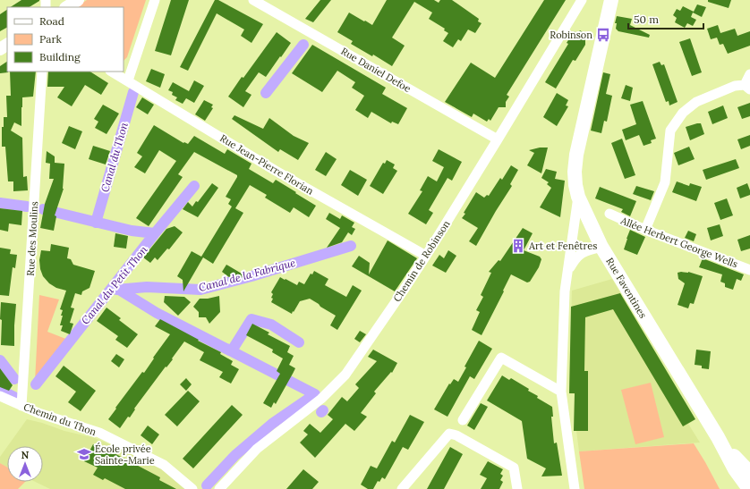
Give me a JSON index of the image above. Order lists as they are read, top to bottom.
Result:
{
  "streets": {
    "main road": ["Rue Faventines"],
    "street": [
      "Rue Daniel Defoe",
      "Rue Jean-Pierre Florian",
      "Rue des Moulins",
      "Allée Herbert George Wells",
      "Chemin de Robinson",
      "Chemin du Thon"
    ]
  },
  "crossings": [
    ["Rue Daniel Defoe", "Chemin de Robinson"],
    ["Rue Jean-Pierre Florian", "Chemin de Robinson"],
    ["Rue des Moulins", "Chemin du Thon"]
  ],
  "water": ["Canal du Thon", "Canal de la Fabrique", "Canal du Petit Thon"],
  "places": {
    "bus stop": ["Robinson"],
    "building": ["Art et Fenêtres"],
    "school or university": ["École privée Sainte-Marie"]
  },
  "legend": ["Road", "Park", "Building"],
  "scale_bar": "50 m",
  "north": "top"
}
